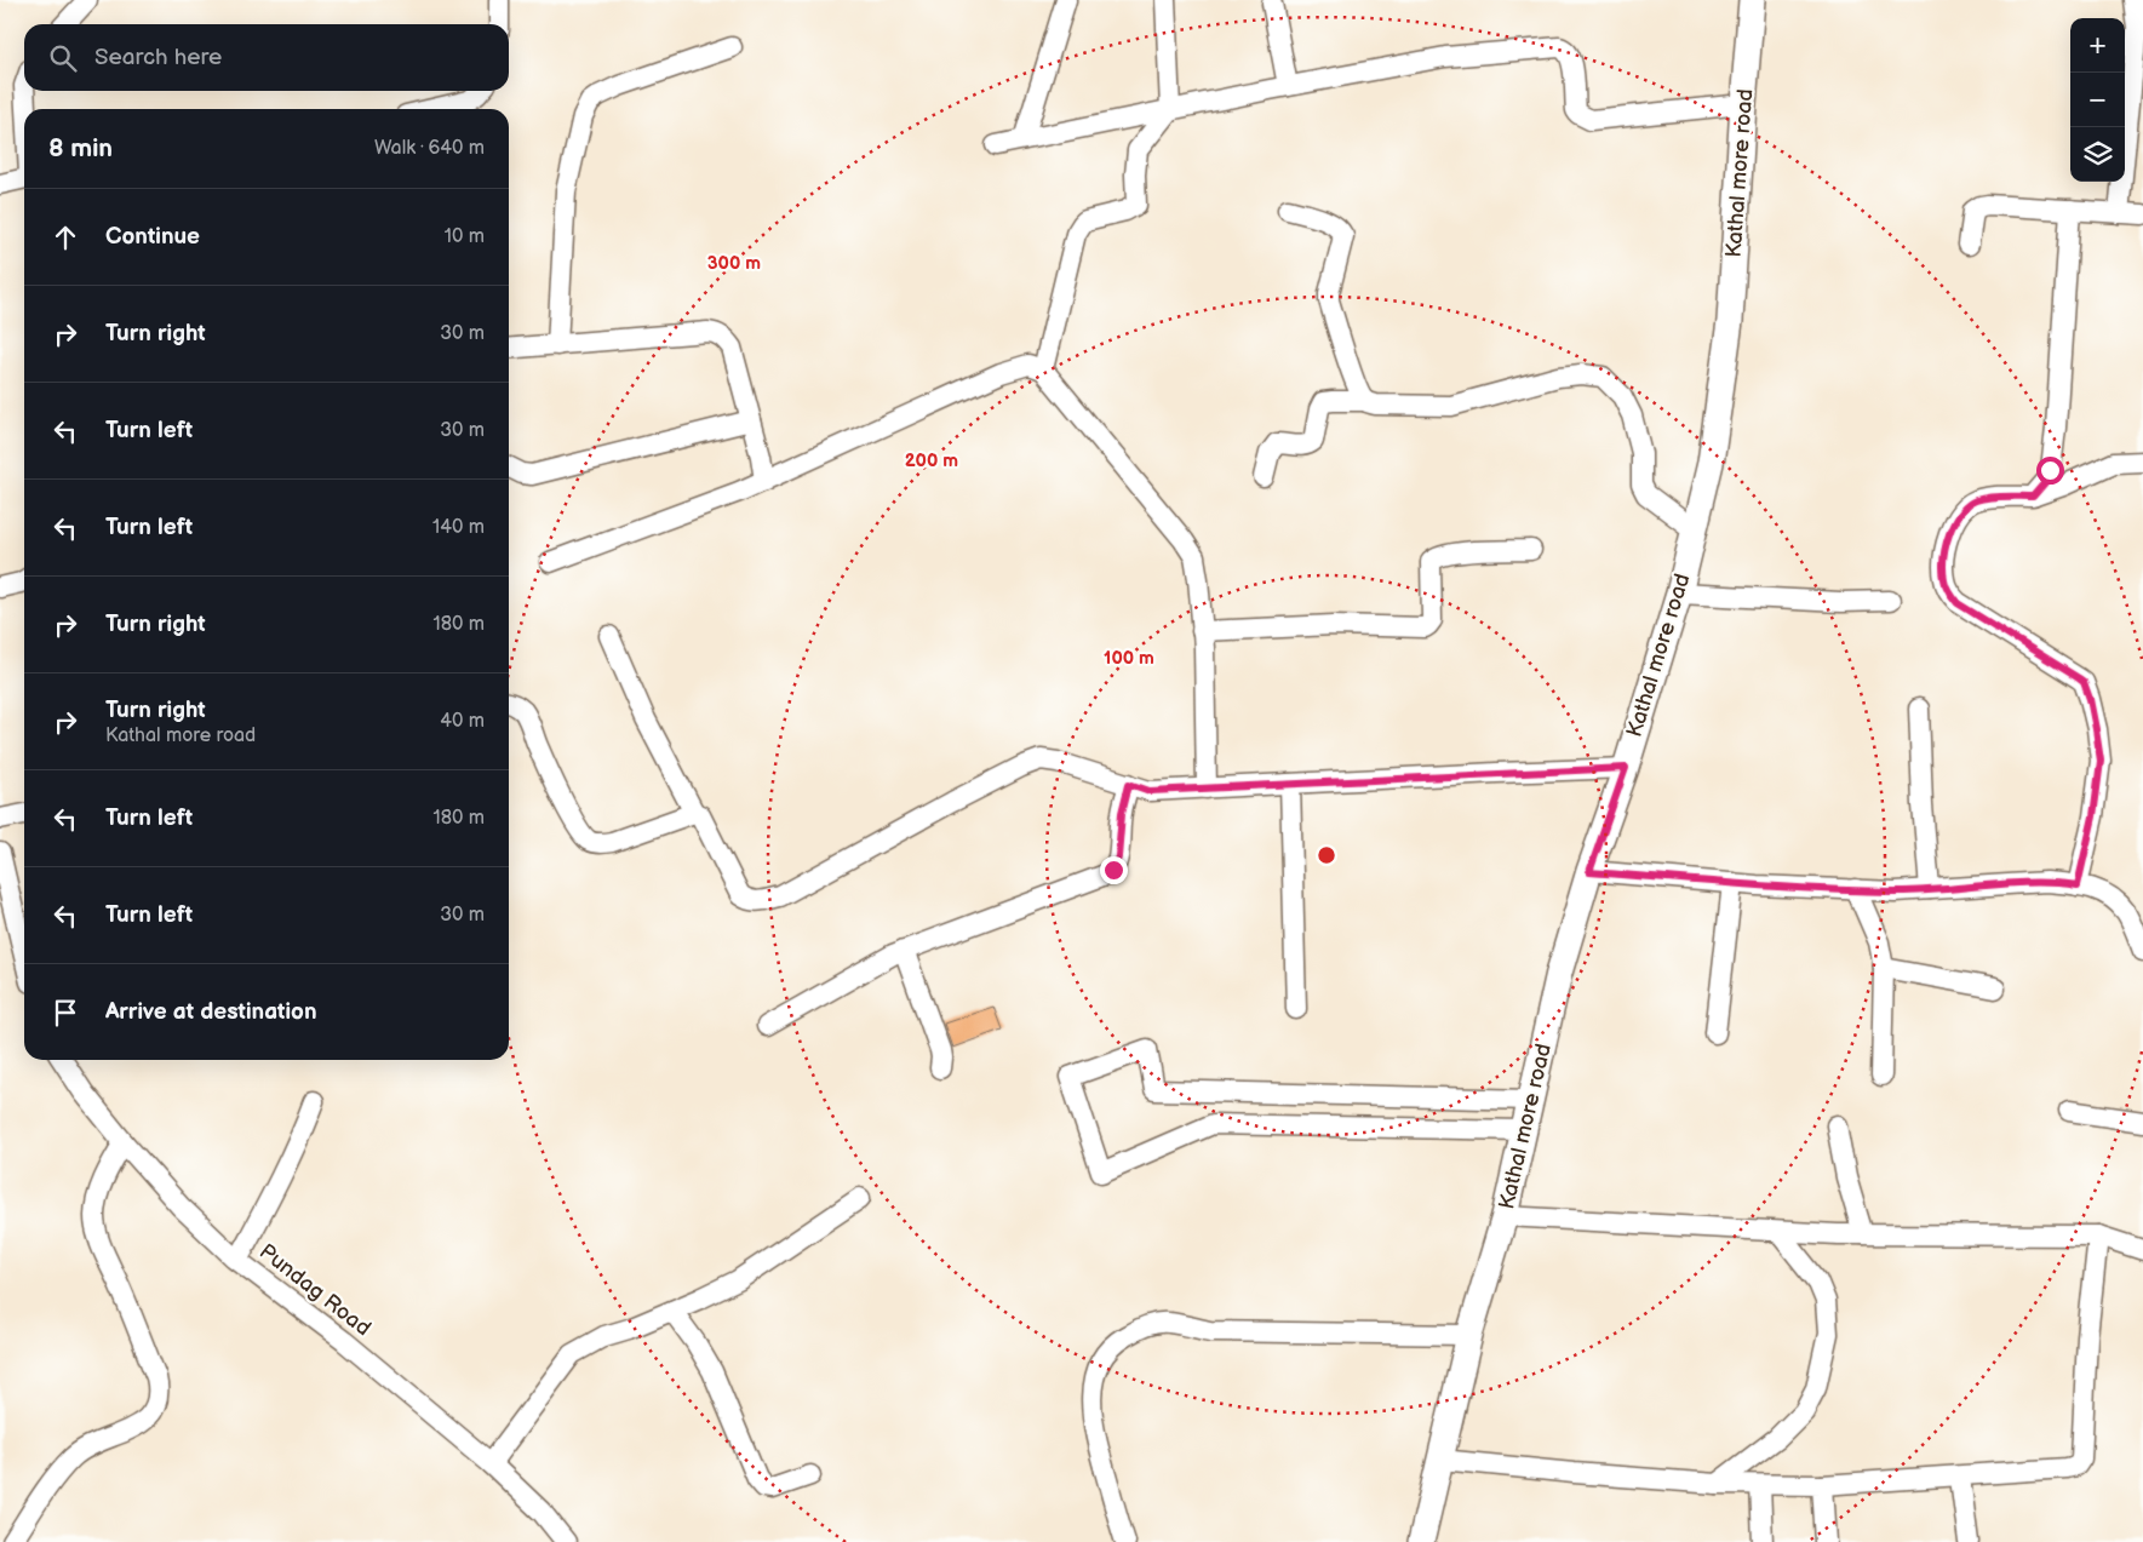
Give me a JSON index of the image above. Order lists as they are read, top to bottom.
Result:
{
  "streets": {
    "main road": ["Kathal more road"],
    "street": ["Pundag Road"]
  },
  "page": {
    "map_buttons": ["+", "−"],
    "search": "Search here",
    "heading": ["8 min", "Walk · 640 m"],
    "list": [
      ["Continue", "10 m"],
      ["Turn right", "30 m"],
      ["Turn left", "30 m"],
      ["Turn left", "140 m"],
      ["Turn right", "180 m"],
      ["Turn right", "Kathal more road", "40 m"],
      ["Turn left", "180 m"],
      ["Turn left", "30 m"],
      "Arrive at destination"
    ]
  },
  "rings": ["300 m", "200 m", "100 m"]
}
